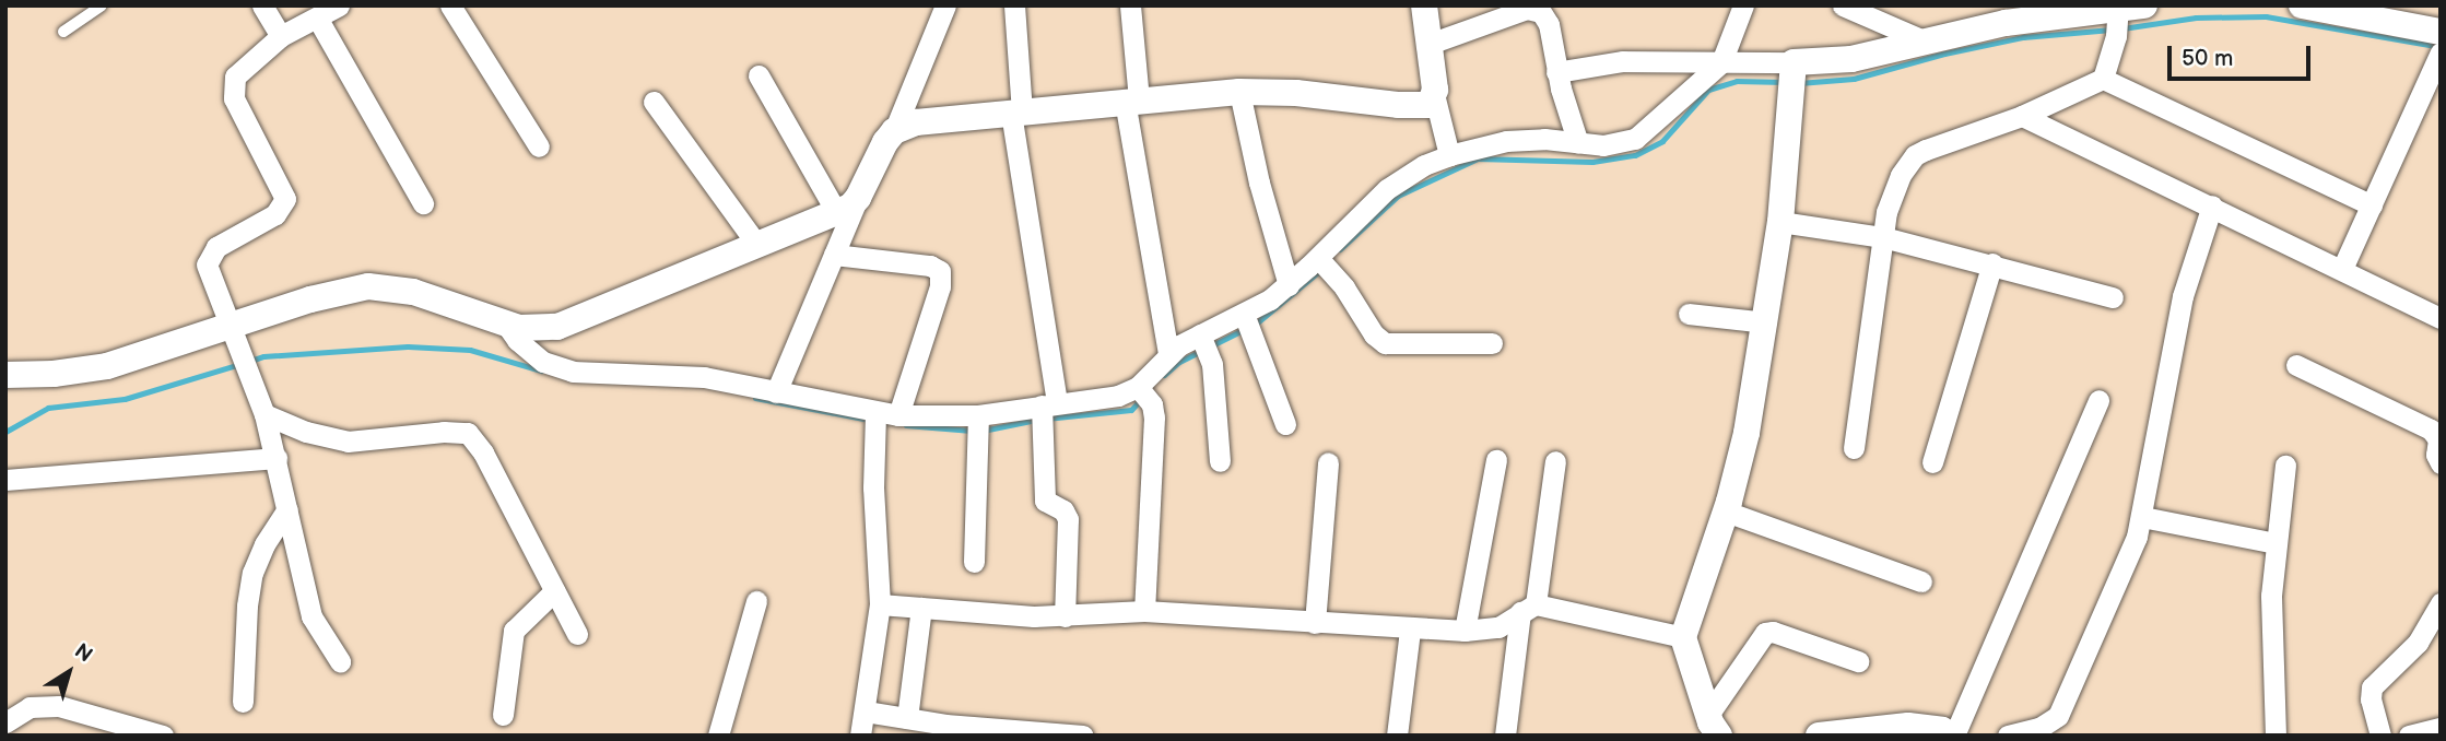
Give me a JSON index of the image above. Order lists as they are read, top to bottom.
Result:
{
  "scale_bar": "50 m",
  "north": "top right"
}
